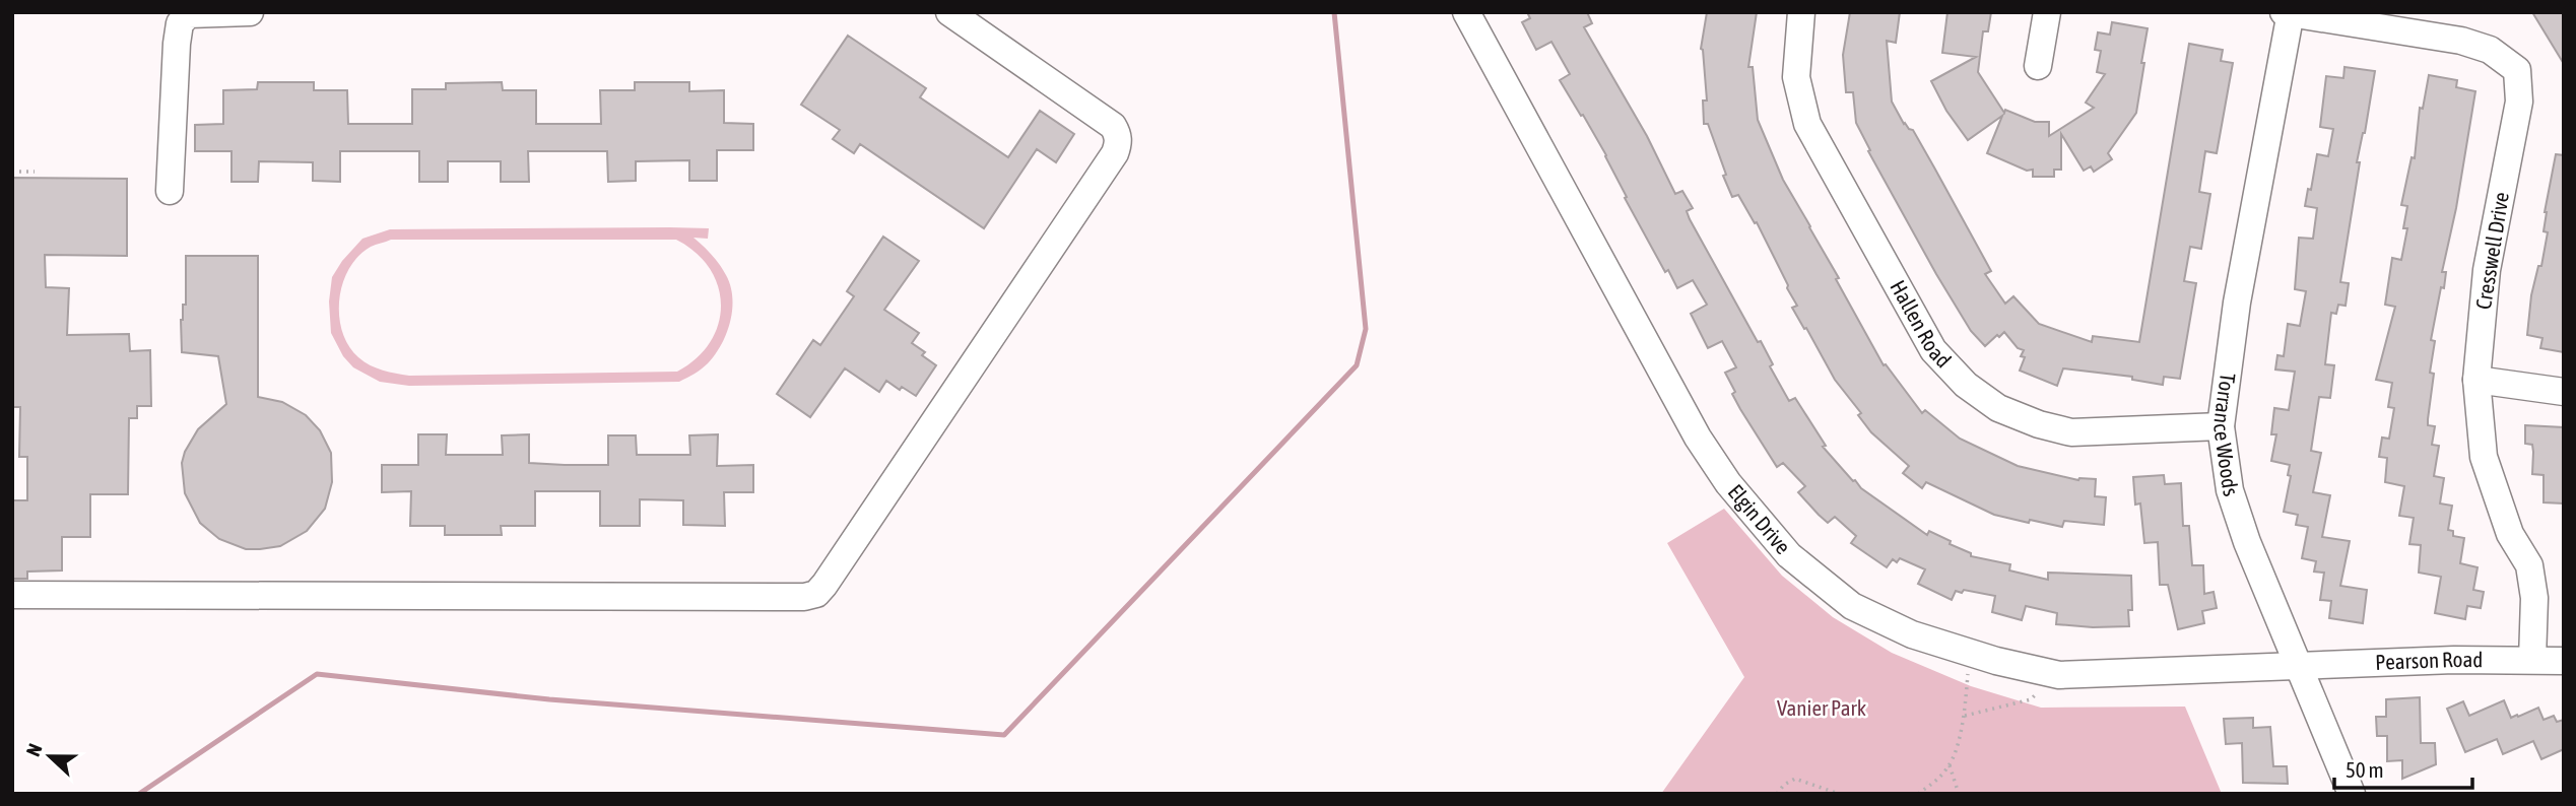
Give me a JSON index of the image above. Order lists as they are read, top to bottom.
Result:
{
  "streets": {
    "street": [
      "Cresswell Drive",
      "Hallen Road",
      "Torrance Woods",
      "Elgin Drive",
      "Pearson Road"
    ]
  },
  "crossings": [
    ["Cresswell Drive", "Torrance Woods"],
    ["Cresswell Drive", "Pearson Road"],
    ["Hallen Road", "Torrance Woods"],
    ["Torrance Woods", "Elgin Drive"],
    ["Torrance Woods", "Pearson Road"],
    ["Elgin Drive", "Pearson Road"]
  ],
  "parks": ["Vanier Park"],
  "scale_bar": "50 m",
  "north": "left"
}
